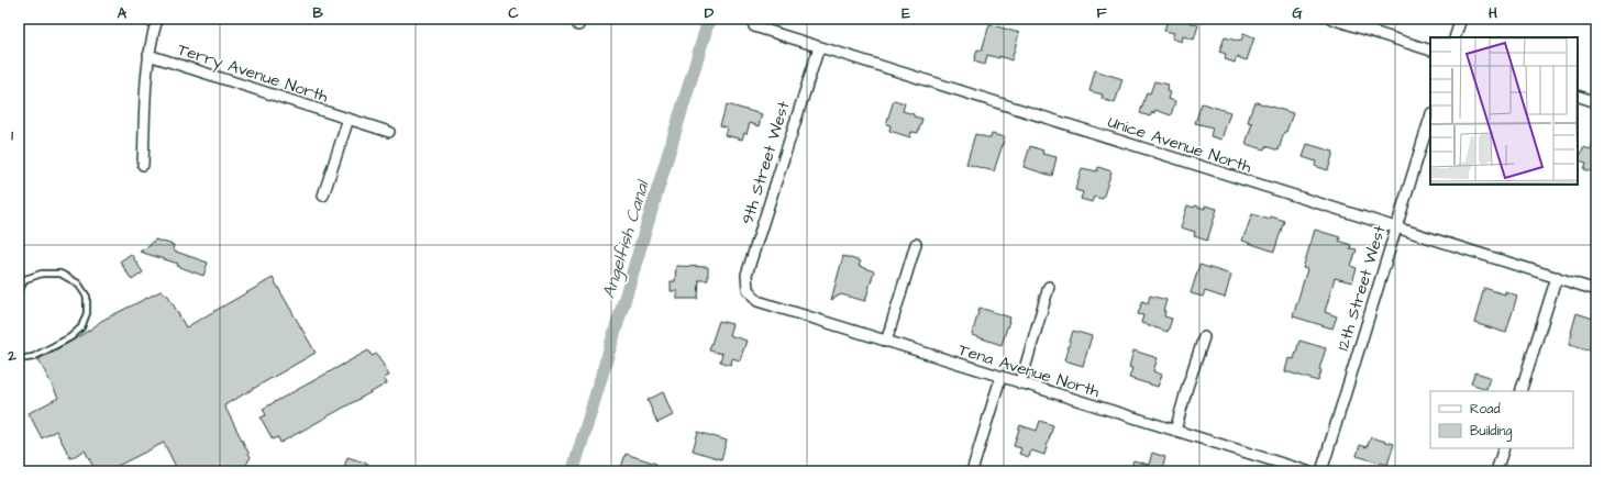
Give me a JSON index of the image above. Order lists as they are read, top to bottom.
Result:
{
  "streets": {
    "street": [
      "Terry Avenue North",
      "Unice Avenue North",
      "9th Street West",
      "12th Street West",
      "Tena Avenue North"
    ]
  },
  "crossings": [
    ["Unice Avenue North", "9th Street West"],
    ["Unice Avenue North", "12th Street West"],
    ["9th Street West", "Tena Avenue North"]
  ],
  "water": ["Angelfish Canal"],
  "legend": ["Road", "Building"],
  "grid": {
    "columns": [
      "A",
      "B",
      "C",
      "D",
      "E",
      "F",
      "G",
      "H"
    ],
    "rows": ["1", "2"]
  }
}
